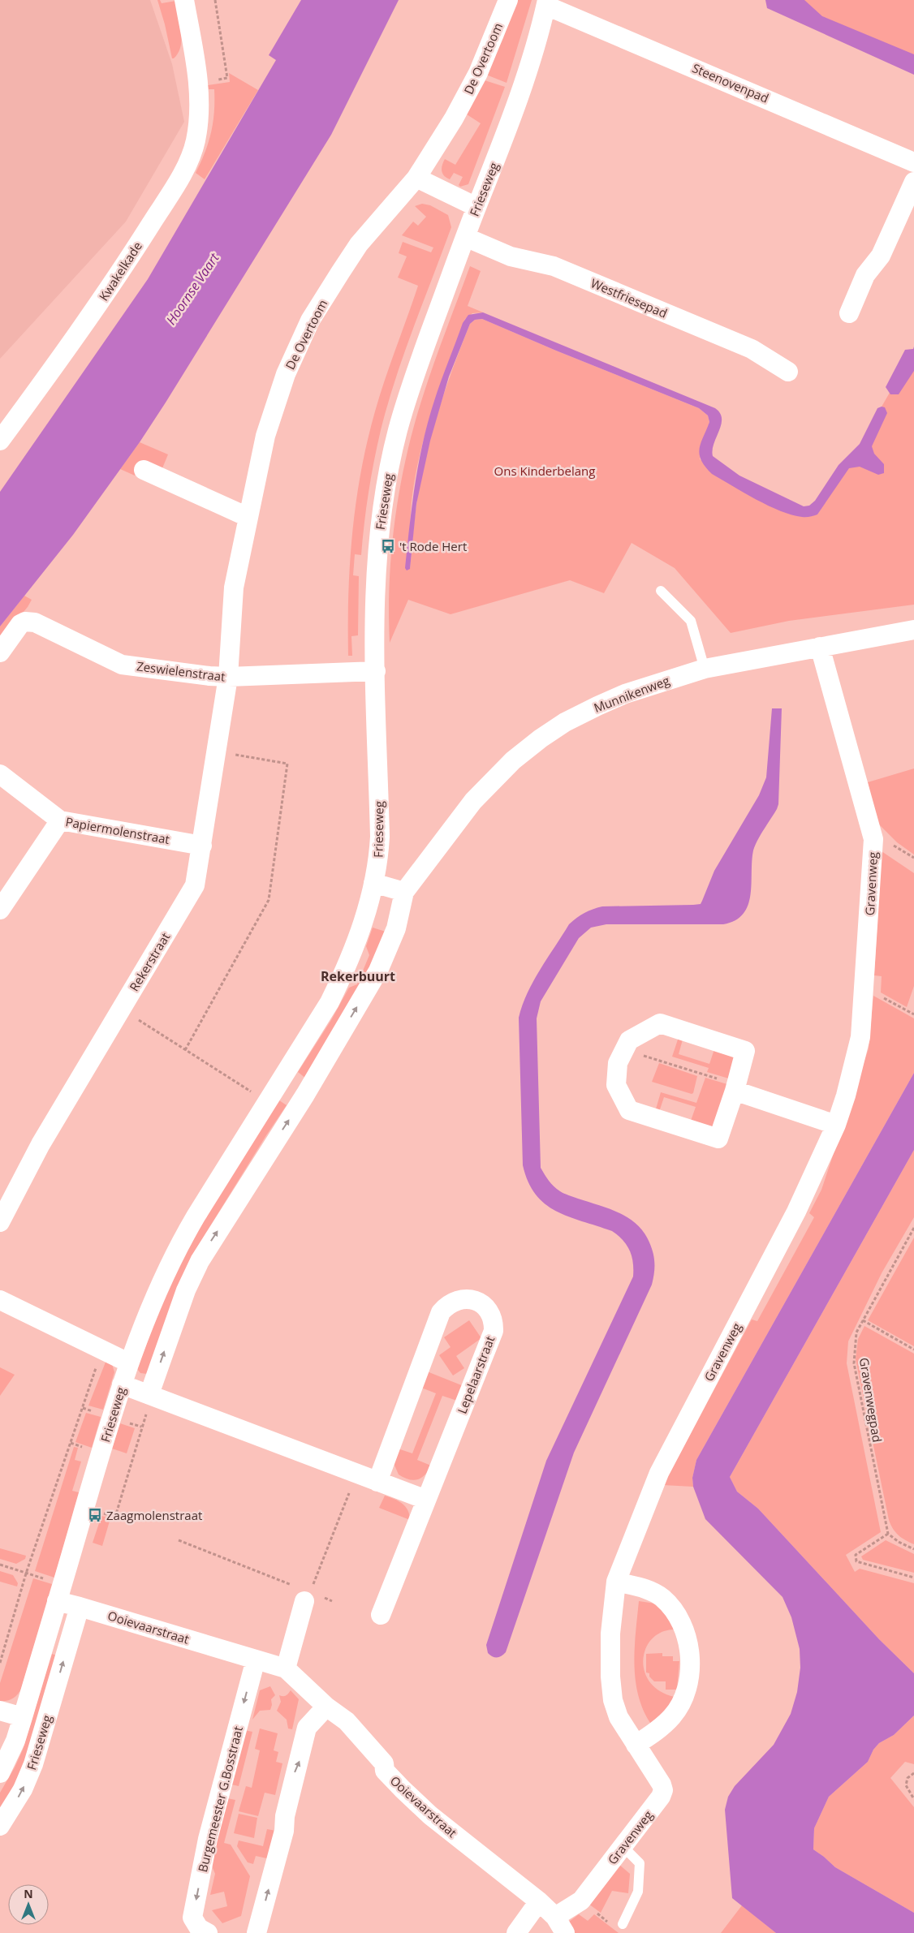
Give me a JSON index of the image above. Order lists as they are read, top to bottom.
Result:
{
  "streets": {
    "street": [
      "De Overtoom",
      "Steenovenpad",
      "Frieseweg",
      "Kwakelkade",
      "Westfriesepad",
      "Zeswielenstraat",
      "Munnikenweg",
      "Papiermolenstraat",
      "Gravenweg",
      "Rekerstraat",
      "Lepelaarstraat",
      "Ooievaarstraat",
      "Burgemeester G.Bosstraat"
    ],
    "path": ["Gravenwegpad"]
  },
  "crossings": [
    ["De Overtoom", "Zeswielenstraat"],
    ["De Overtoom", "Rekerstraat"],
    ["Steenovenpad", "Frieseweg"],
    ["Frieseweg", "Westfriesepad"],
    ["Frieseweg", "Zeswielenstraat"],
    ["Frieseweg", "Ooievaarstraat"],
    ["Zeswielenstraat", "Rekerstraat"],
    ["Munnikenweg", "Gravenweg"],
    ["Papiermolenstraat", "Rekerstraat"],
    ["Gravenweg", "Ooievaarstraat"],
    ["Ooievaarstraat", "Burgemeester G.Bosstraat"]
  ],
  "districts": ["Rekerbuurt"],
  "water": ["Hoornse Vaart"],
  "parks": ["Ons Kinderbelang"],
  "places": {
    "bus stop": ["'t Rode Hert", "Zaagmolenstraat"]
  },
  "north": "top"
}
